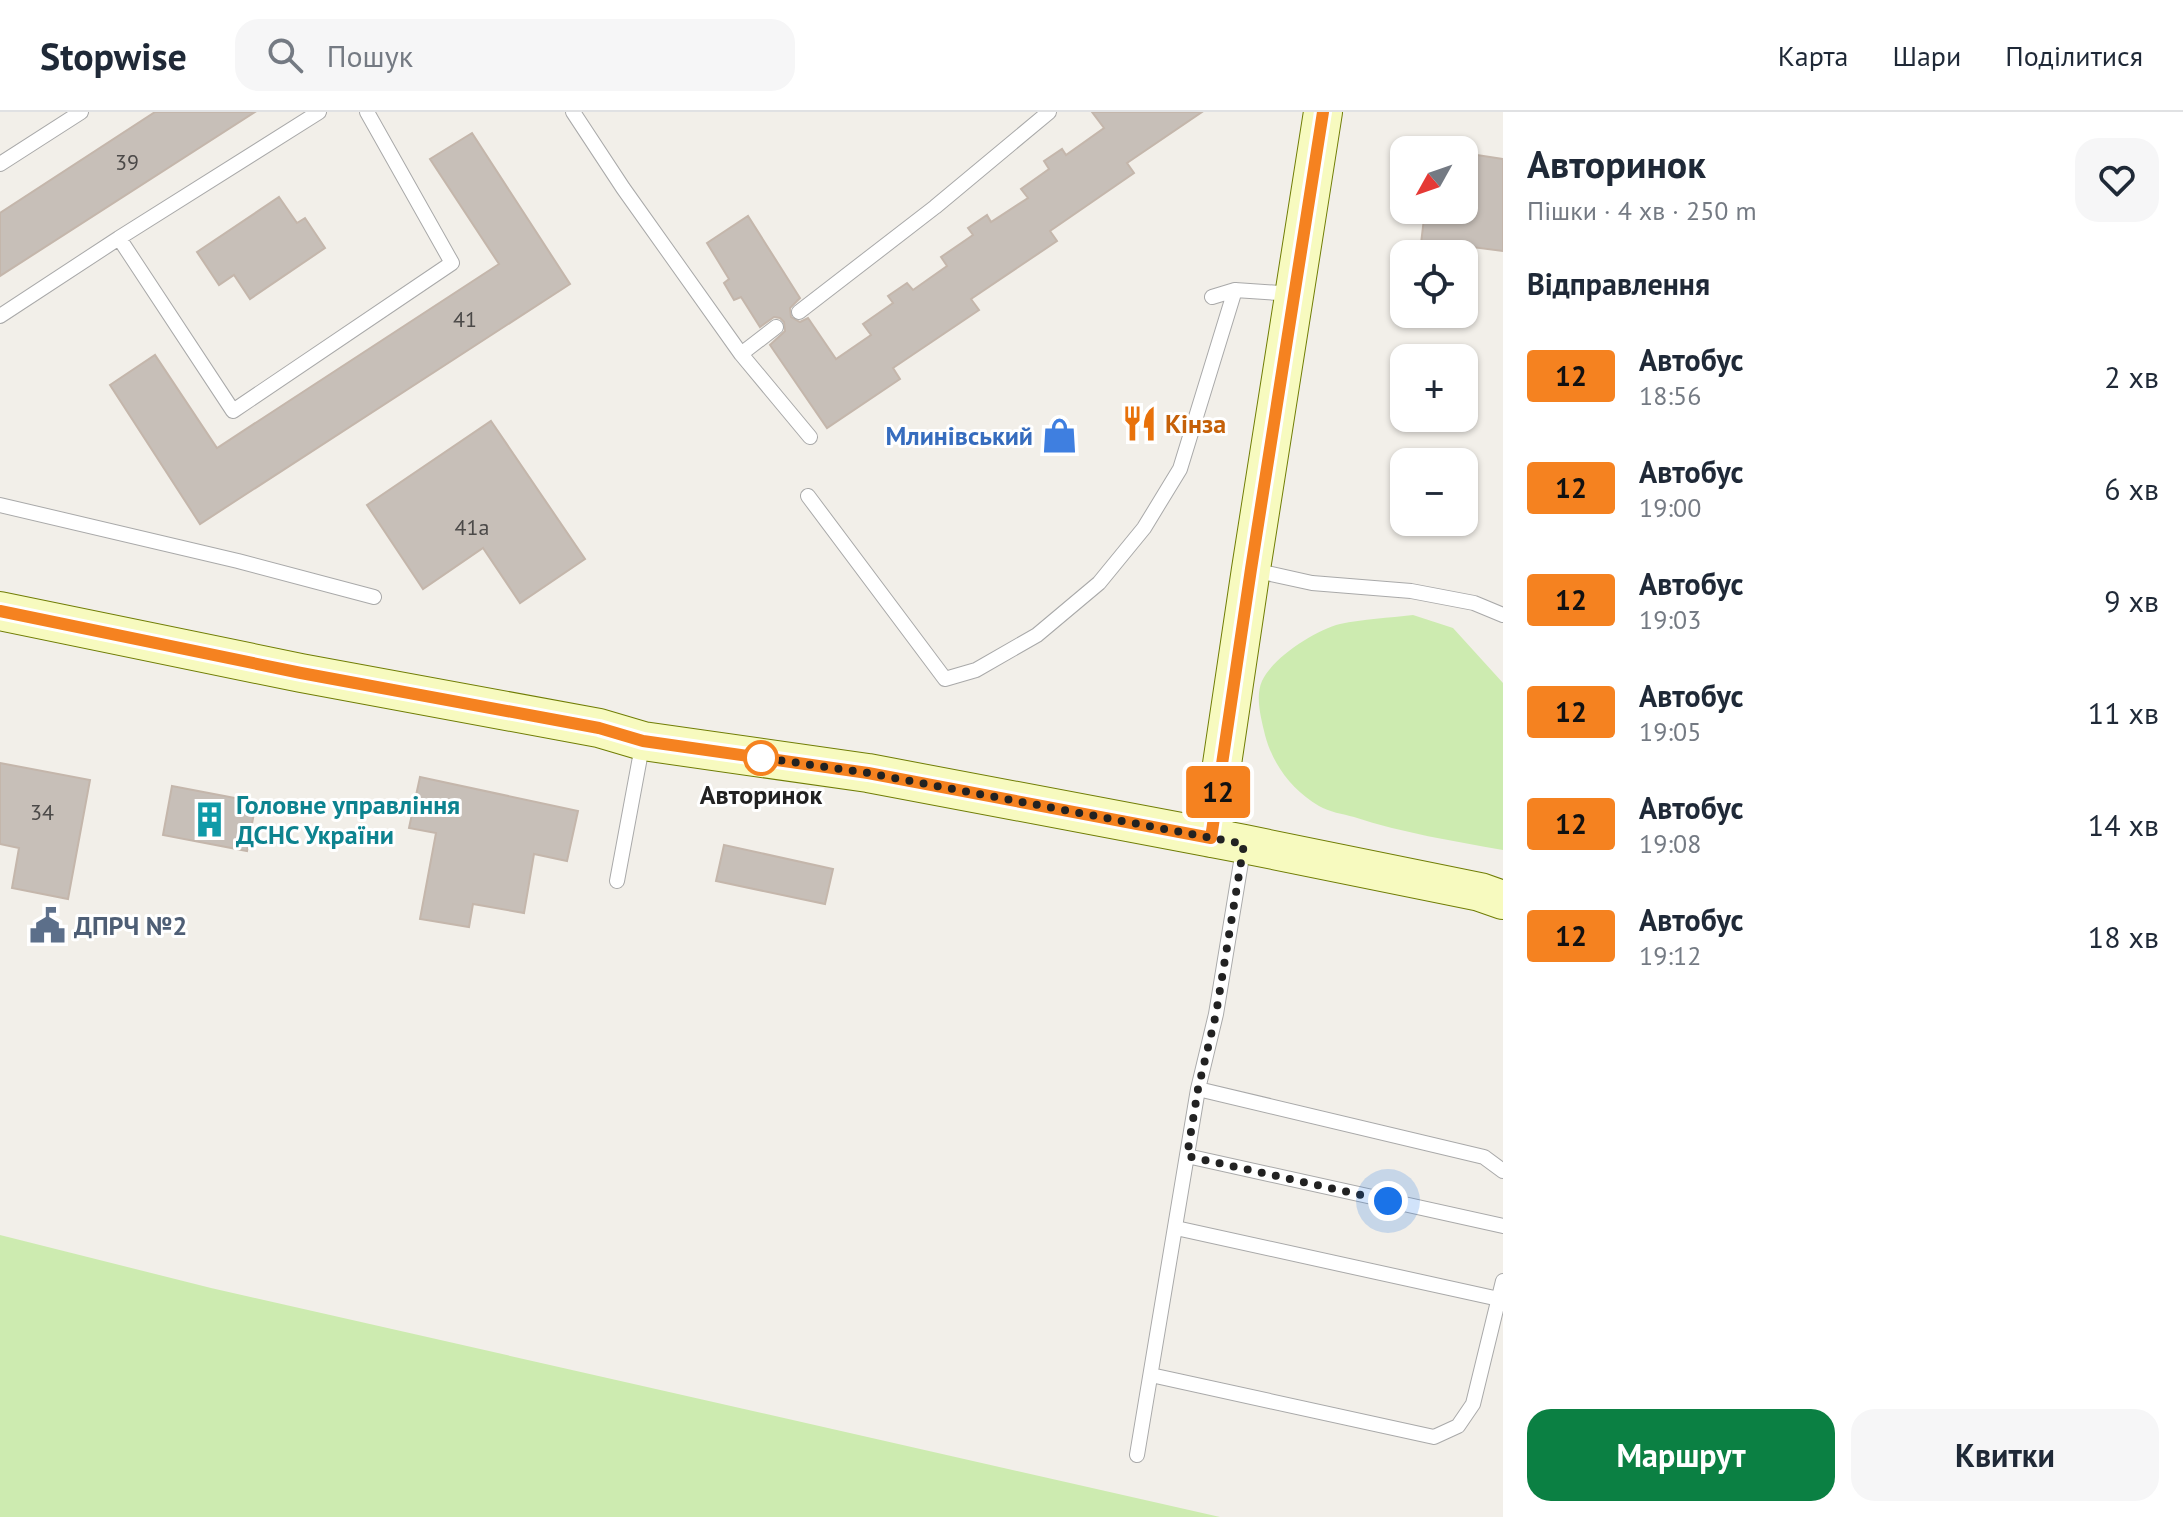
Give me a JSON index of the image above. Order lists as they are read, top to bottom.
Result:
{
  "places": {
    "restaurant": ["Кінза"],
    "shop": ["Млинівський"],
    "other": ["Авторинок"],
    "building": ["Головне управління ДСНС України"],
    "public building": ["ДПРЧ №2"]
  },
  "lines": ["bus line 12"],
  "house_numbers": [
    "39",
    "41",
    "41а",
    "34"
  ],
  "north": "bottom left",
  "page": {
    "header": "Stopwise",
    "search": "Пошук",
    "nav": ["Карта", "Шари", "Поділитися"],
    "on_map": "12",
    "heading": [
      ["Авторинок", "Пішки · 4 хв · 250 m"],
      "Відправлення"
    ],
    "map_buttons": ["+", "−"],
    "list": [
      {
        "mark": "12",
        "name": "Автобус",
        "note": "18:56",
        "value": "2 хв"
      },
      {
        "mark": "12",
        "name": "Автобус",
        "note": "19:00",
        "value": "6 хв"
      },
      {
        "mark": "12",
        "name": "Автобус",
        "note": "19:03",
        "value": "9 хв"
      },
      {
        "mark": "12",
        "name": "Автобус",
        "note": "19:05",
        "value": "11 хв"
      },
      {
        "mark": "12",
        "name": "Автобус",
        "note": "19:08",
        "value": "14 хв"
      },
      {
        "mark": "12",
        "name": "Автобус",
        "note": "19:12",
        "value": "18 хв"
      }
    ],
    "buttons": ["Маршрут", "Квитки"]
  }
}
